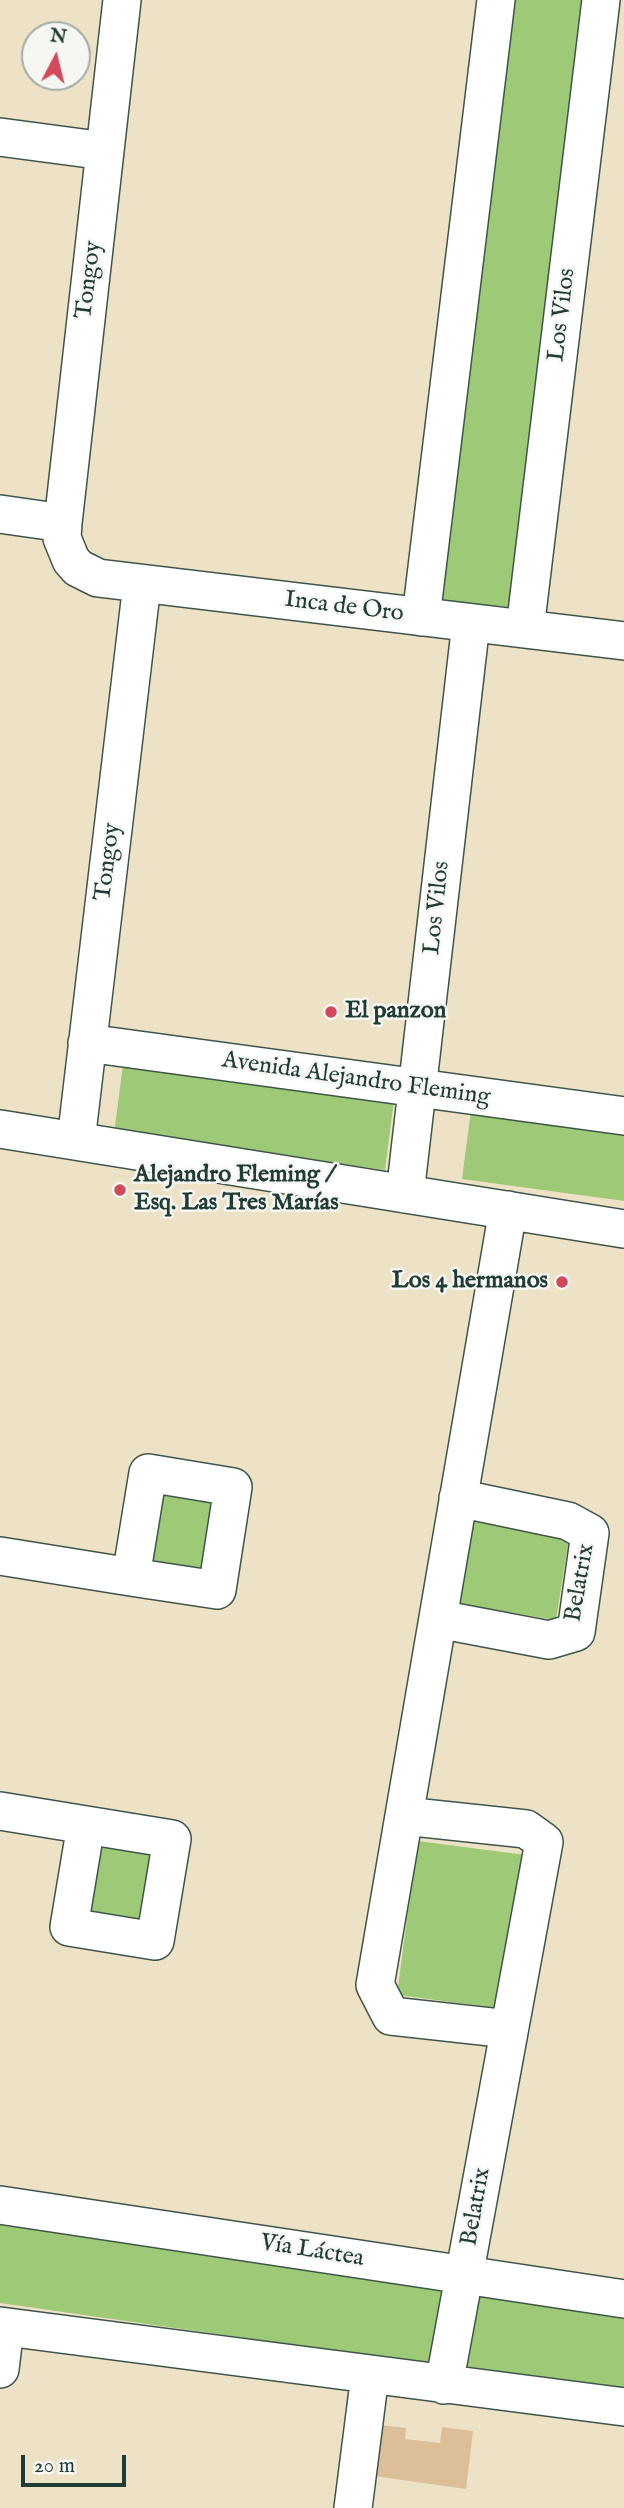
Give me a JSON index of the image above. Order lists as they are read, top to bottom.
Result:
{
  "streets": {
    "street": [
      "Tongoy",
      "Los Vilos",
      "Inca de Oro",
      "Avenida Alejandro Fleming",
      "Belatrix",
      "Vía Láctea"
    ]
  },
  "crossings": [
    ["Tongoy", "Inca de Oro"],
    ["Tongoy", "Avenida Alejandro Fleming"],
    ["Los Vilos", "Inca de Oro"],
    ["Los Vilos", "Avenida Alejandro Fleming"],
    ["Belatrix", "Vía Láctea"]
  ],
  "places": ["El panzon", "Alejandro Fleming / Esq. Las Tres Marías", "Los 4 hermanos"],
  "scale_bar": "20 m",
  "north": "top"
}
